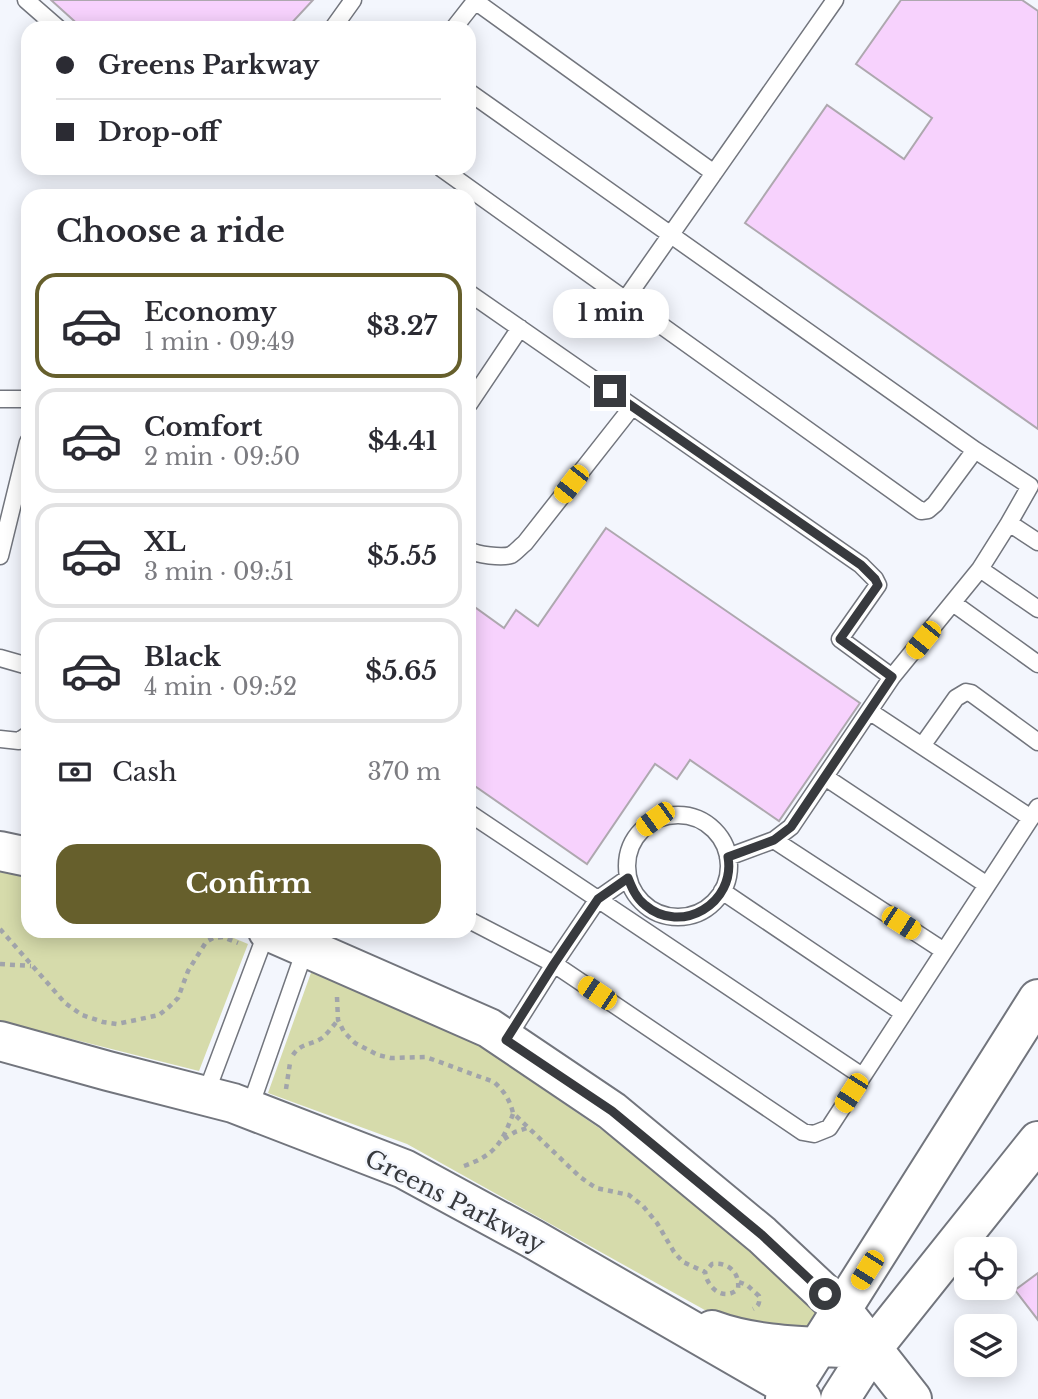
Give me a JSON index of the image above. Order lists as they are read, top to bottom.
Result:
{
  "streets": {
    "street": ["Greens Parkway"]
  },
  "page": {
    "banner": ["Greens Parkway", "Drop-off"],
    "heading": "Choose a ride",
    "list": [
      {
        "name": "Economy",
        "note": "1 min · 09:49",
        "value": "$3.27"
      },
      {
        "name": "Comfort",
        "note": "2 min · 09:50",
        "value": "$4.41"
      },
      {
        "name": "XL",
        "note": "3 min · 09:51",
        "value": "$5.55"
      },
      {
        "name": "Black",
        "note": "4 min · 09:52",
        "value": "$5.65"
      }
    ],
    "bubble": "1 min",
    "pay": ["Cash", "370 m"],
    "buttons": "Confirm"
  }
}
